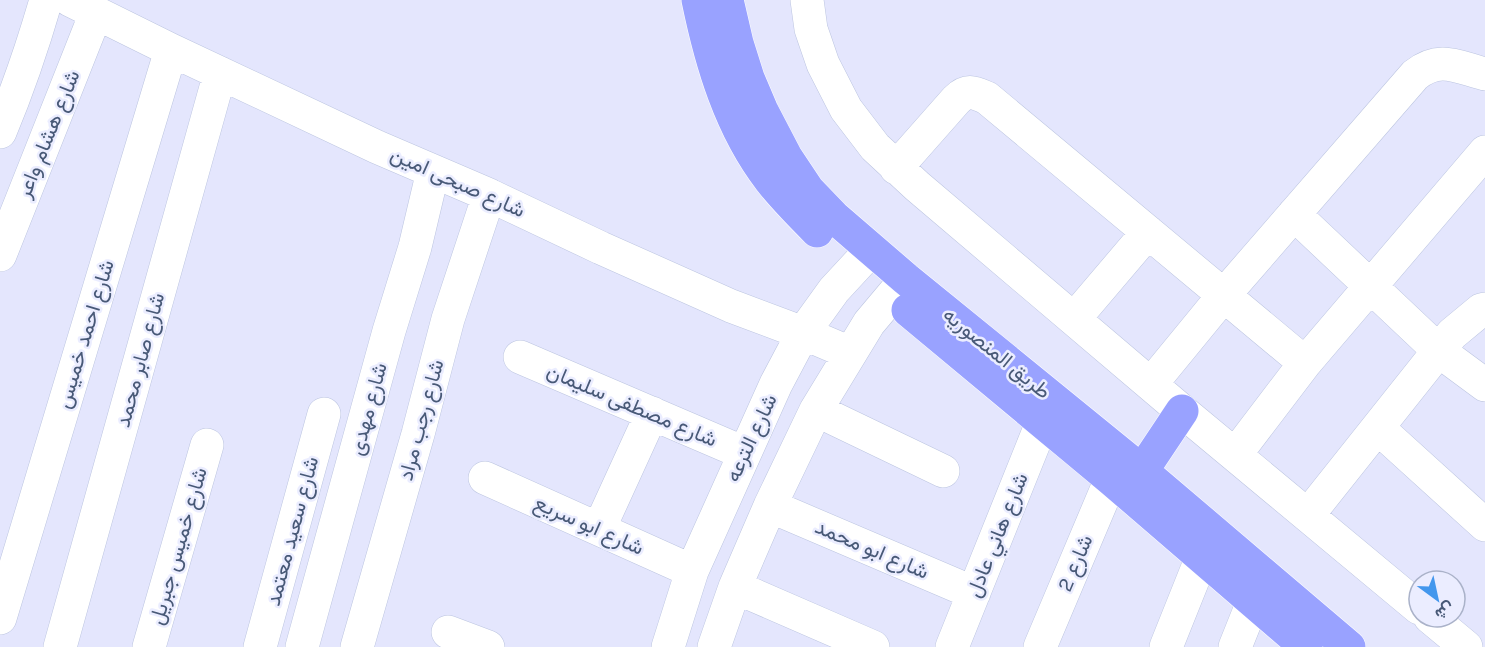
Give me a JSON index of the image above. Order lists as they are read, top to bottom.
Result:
{
  "streets": {
    "main road": ["طريق المنصوريه"],
    "street": [
      "شارع هشام واعر",
      "شارع صبحى امين",
      "شارع احمد خميس",
      "شارع صابر محمد",
      "شارع مصطفى سليمان",
      "شارع مهدى",
      "شارع رجب مراد",
      "شارع الترعه",
      "شارع ابو سريع",
      "شارع سعيد معتمد",
      "شارع هاني عادل",
      "شارع خميس جبريل",
      "شارع ابو محمد",
      "شارع 2"
    ]
  },
  "crossings": [
    ["شارع هشام واعر", "شارع صبحى امين"],
    ["شارع صبحى امين", "شارع احمد خميس"],
    ["شارع صبحى امين", "شارع صابر محمد"],
    ["شارع صبحى امين", "شارع مهدى"],
    ["شارع صبحى امين", "شارع رجب مراد"],
    ["شارع صبحى امين", "شارع الترعه"],
    ["طريق المنصوريه", "شارع الترعه"],
    ["طريق المنصوريه", "شارع هاني عادل"],
    ["طريق المنصوريه", "شارع 2"],
    ["شارع مصطفى سليمان", "شارع الترعه"],
    ["شارع الترعه", "شارع ابو سريع"],
    ["شارع هاني عادل", "شارع ابو محمد"]
  ],
  "north": "bottom right"
}
